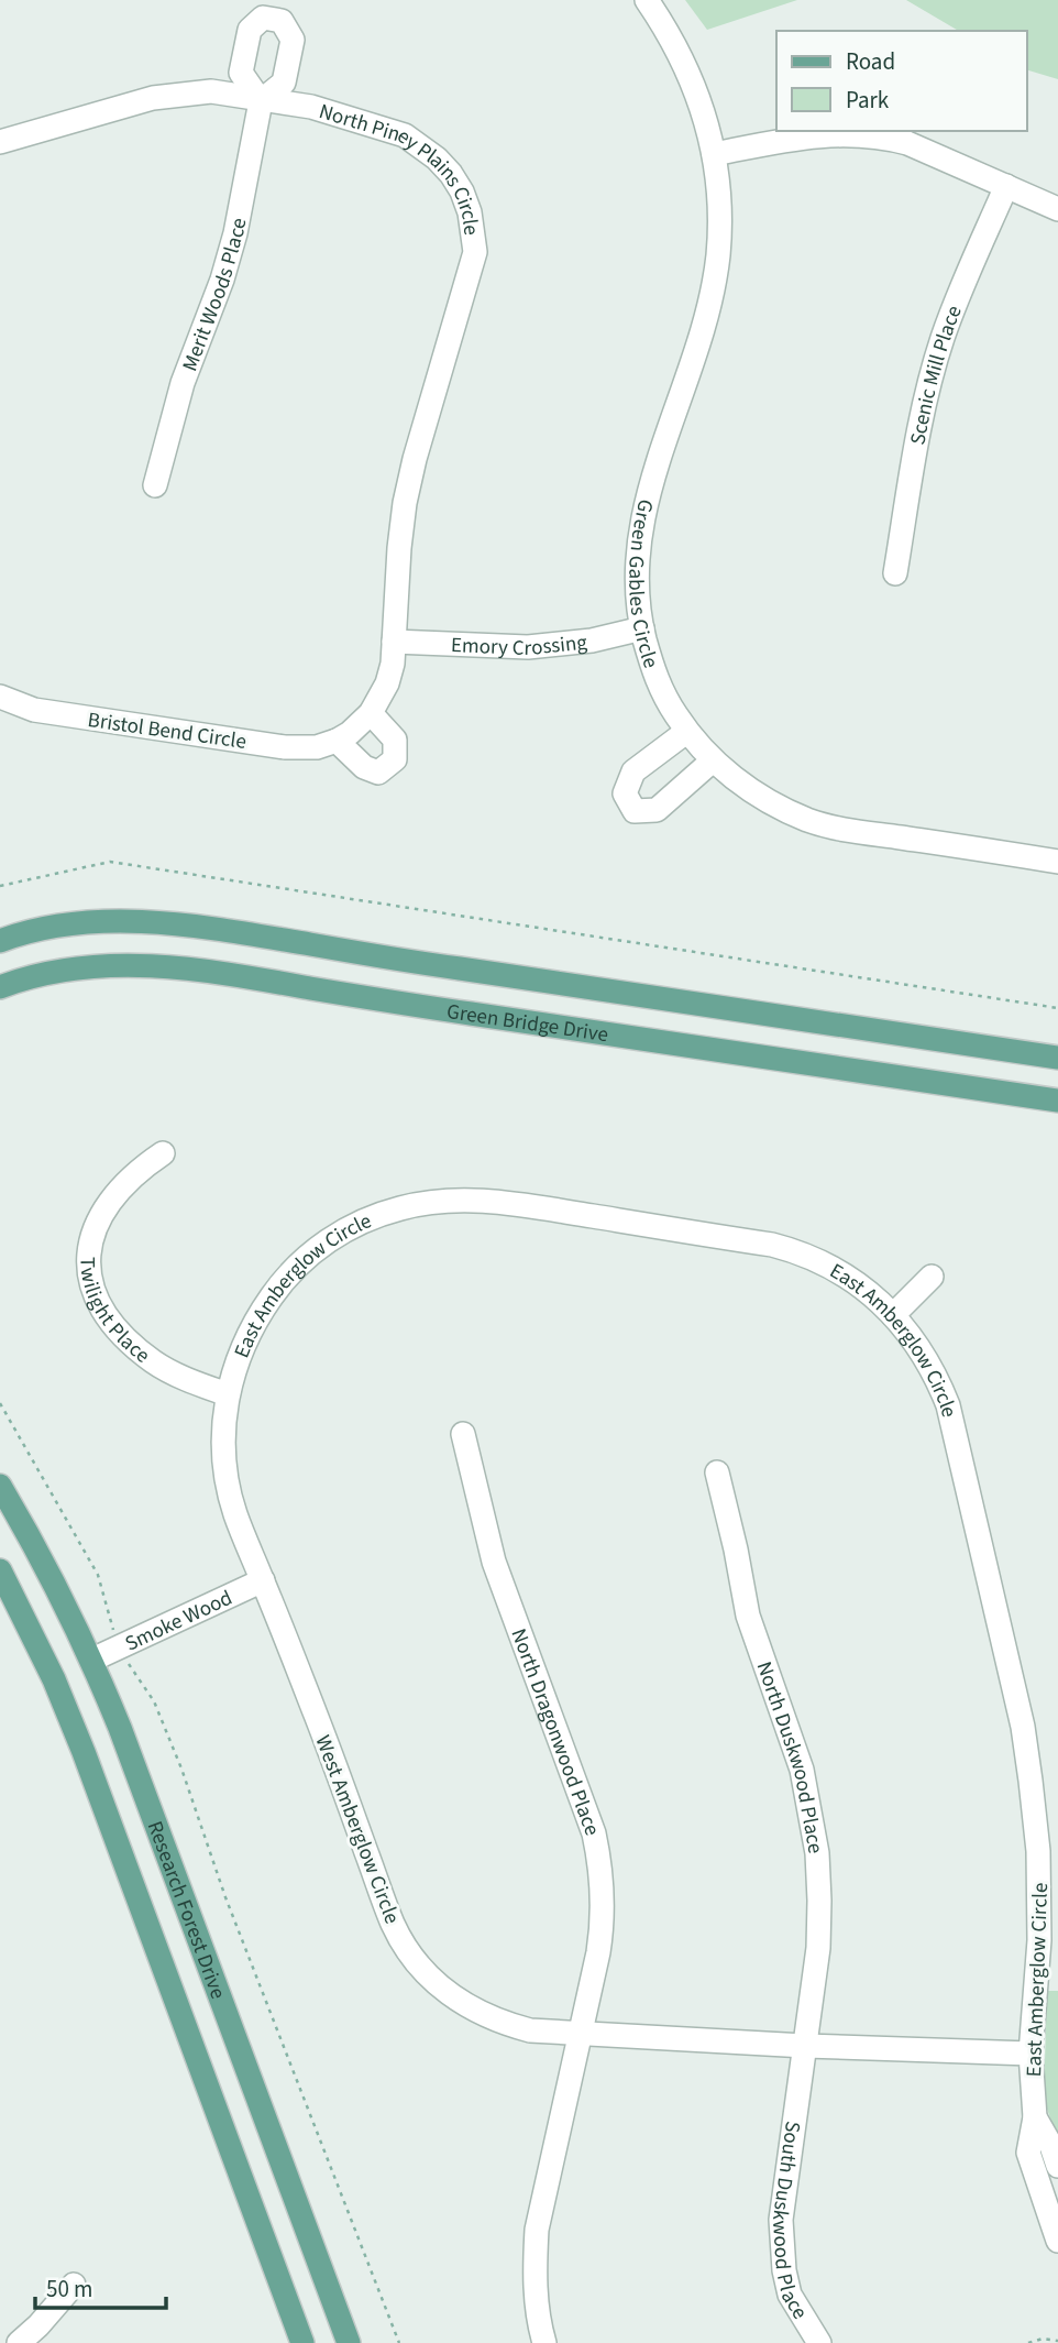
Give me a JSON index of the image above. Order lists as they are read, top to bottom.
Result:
{
  "streets": {
    "main road": ["Green Bridge Drive", "Research Forest Drive"],
    "street": [
      "North Piney Plains Circle",
      "Merit Woods Place",
      "Scenic Mill Place",
      "Green Gables Circle",
      "Emory Crossing",
      "Bristol Bend Circle",
      "East Amberglow Circle",
      "Twilight Place",
      "Smoke Wood",
      "North Dragonwood Place",
      "North Duskwood Place",
      "West Amberglow Circle",
      "South Duskwood Place"
    ]
  },
  "crossings": [
    ["North Piney Plains Circle", "Merit Woods Place"],
    ["North Piney Plains Circle", "Emory Crossing"],
    ["North Piney Plains Circle", "Bristol Bend Circle"],
    ["Green Gables Circle", "Emory Crossing"],
    ["Emory Crossing", "Bristol Bend Circle"],
    ["East Amberglow Circle", "Twilight Place"],
    ["East Amberglow Circle", "West Amberglow Circle"],
    ["Twilight Place", "West Amberglow Circle"],
    ["Smoke Wood", "West Amberglow Circle"],
    ["Smoke Wood", "Research Forest Drive"],
    ["North Dragonwood Place", "West Amberglow Circle"],
    ["North Duskwood Place", "West Amberglow Circle"],
    ["North Duskwood Place", "South Duskwood Place"],
    ["West Amberglow Circle", "South Duskwood Place"]
  ],
  "legend": ["Road", "Park"],
  "scale_bar": "50 m"
}
